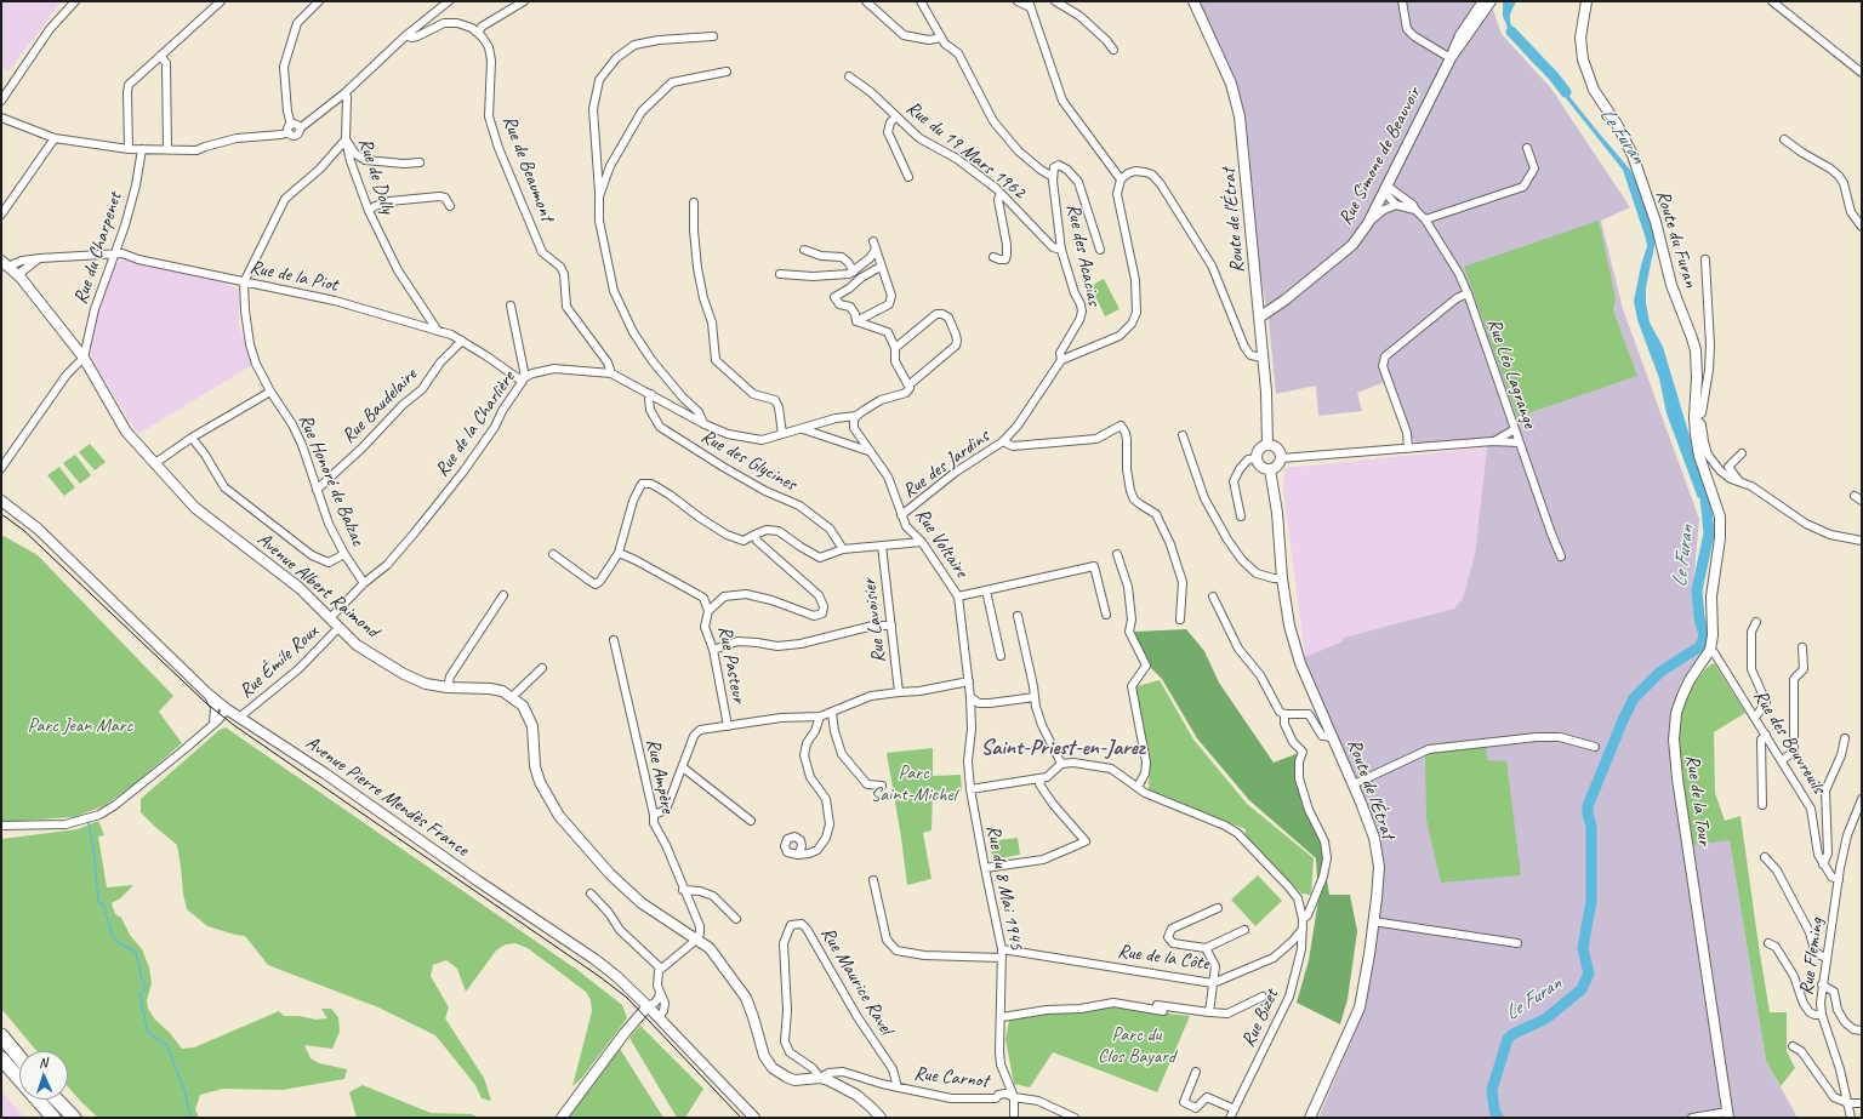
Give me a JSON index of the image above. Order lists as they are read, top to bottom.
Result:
{
  "streets": {
    "main road": [
      "Rue Simone de Beauvoir",
      "Route de l'Étrat",
      "Route du Furan",
      "Avenue Albert Raimond",
      "Avenue Pierre Mendès France",
      "Rue de la Tour"
    ],
    "street": [
      "Rue du 19 Mars 1962",
      "Rue de Beaumont",
      "Rue de Dolly",
      "Rue du Charpenet",
      "Rue des Acacias",
      "Rue de la Piot",
      "Rue Léo Lagrange",
      "Rue Baudelaire",
      "Rue de la Charlière",
      "Rue des Glycines",
      "Rue des Jardins",
      "Rue Honoré de Balzac",
      "Rue Voltaire",
      "Rue Lavoisier",
      "Rue Émile Roux",
      "Rue Pasteur",
      "Rue des Bouvreuils",
      "Rue Ampère",
      "Rue du 8 Mai 1945",
      "Rue Fleming",
      "Rue de la Côte",
      "Rue Maurice Ravel",
      "Rue Bizet",
      "Rue Carnot"
    ]
  },
  "crossings": [
    ["Rue du 19 Mars 1962", "Rue des Acacias"],
    ["Rue Simone de Beauvoir", "Route de l'Étrat"],
    ["Rue Simone de Beauvoir", "Rue Léo Lagrange"],
    ["Rue de Beaumont", "Rue de la Charlière"],
    ["Rue de Dolly", "Rue de la Piot"],
    ["Route de l'Étrat", "Rue Léo Lagrange"],
    ["Route du Furan", "Rue de la Tour"],
    ["Rue du Charpenet", "Rue de la Piot"],
    ["Rue du Charpenet", "Avenue Albert Raimond"],
    ["Rue des Acacias", "Rue des Jardins"],
    ["Rue de la Piot", "Rue Baudelaire"],
    ["Rue de la Piot", "Rue de la Charlière"],
    ["Rue de la Piot", "Rue Honoré de Balzac"],
    ["Rue de la Piot", "Avenue Albert Raimond"],
    ["Rue Baudelaire", "Rue Honoré de Balzac"],
    ["Rue de la Charlière", "Rue des Glycines"],
    ["Rue de la Charlière", "Rue Honoré de Balzac"],
    ["Rue de la Charlière", "Rue Voltaire"],
    ["Rue de la Charlière", "Avenue Albert Raimond"],
    ["Rue des Jardins", "Rue Voltaire"],
    ["Rue Voltaire", "Rue du 8 Mai 1945"],
    ["Avenue Albert Raimond", "Rue Émile Roux"],
    ["Avenue Albert Raimond", "Rue Ampère"],
    ["Avenue Albert Raimond", "Rue Maurice Ravel"],
    ["Avenue Albert Raimond", "Rue Carnot"],
    ["Rue Émile Roux", "Avenue Pierre Mendès France"],
    ["Rue des Bouvreuils", "Rue de la Tour"],
    ["Rue des Bouvreuils", "Rue Fleming"],
    ["Rue du 8 Mai 1945", "Rue de la Côte"],
    ["Rue du 8 Mai 1945", "Rue Carnot"],
    ["Rue de la Côte", "Rue Bizet"],
    ["Rue Maurice Ravel", "Rue Carnot"]
  ],
  "districts": ["Saint-Priest-en-Jarez"],
  "water": ["Le Furan"],
  "parks": ["Parc Jean Marc", "Parc Saint-Michel", "Parc du Clos Bayard"],
  "north": "top"
}
